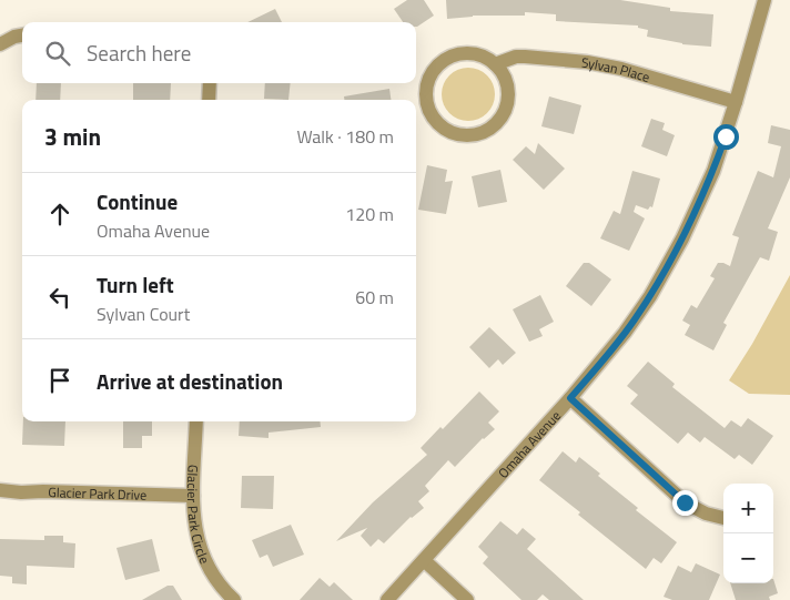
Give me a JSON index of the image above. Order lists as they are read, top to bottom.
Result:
{
  "streets": {
    "street": [
      "Sylvan Place",
      "Omaha Avenue",
      "Glacier Park Drive",
      "Glacier Park Circle"
    ]
  },
  "crossings": [
    ["Sylvan Place", "Omaha Avenue"],
    ["Glacier Park Drive", "Glacier Park Circle"]
  ],
  "page": {
    "search": "Search here",
    "heading": ["3 min", "Walk · 180 m"],
    "list": [
      ["Continue", "Omaha Avenue", "120 m"],
      ["Turn left", "Sylvan Court", "60 m"],
      "Arrive at destination"
    ],
    "map_buttons": ["+", "−"]
  }
}
